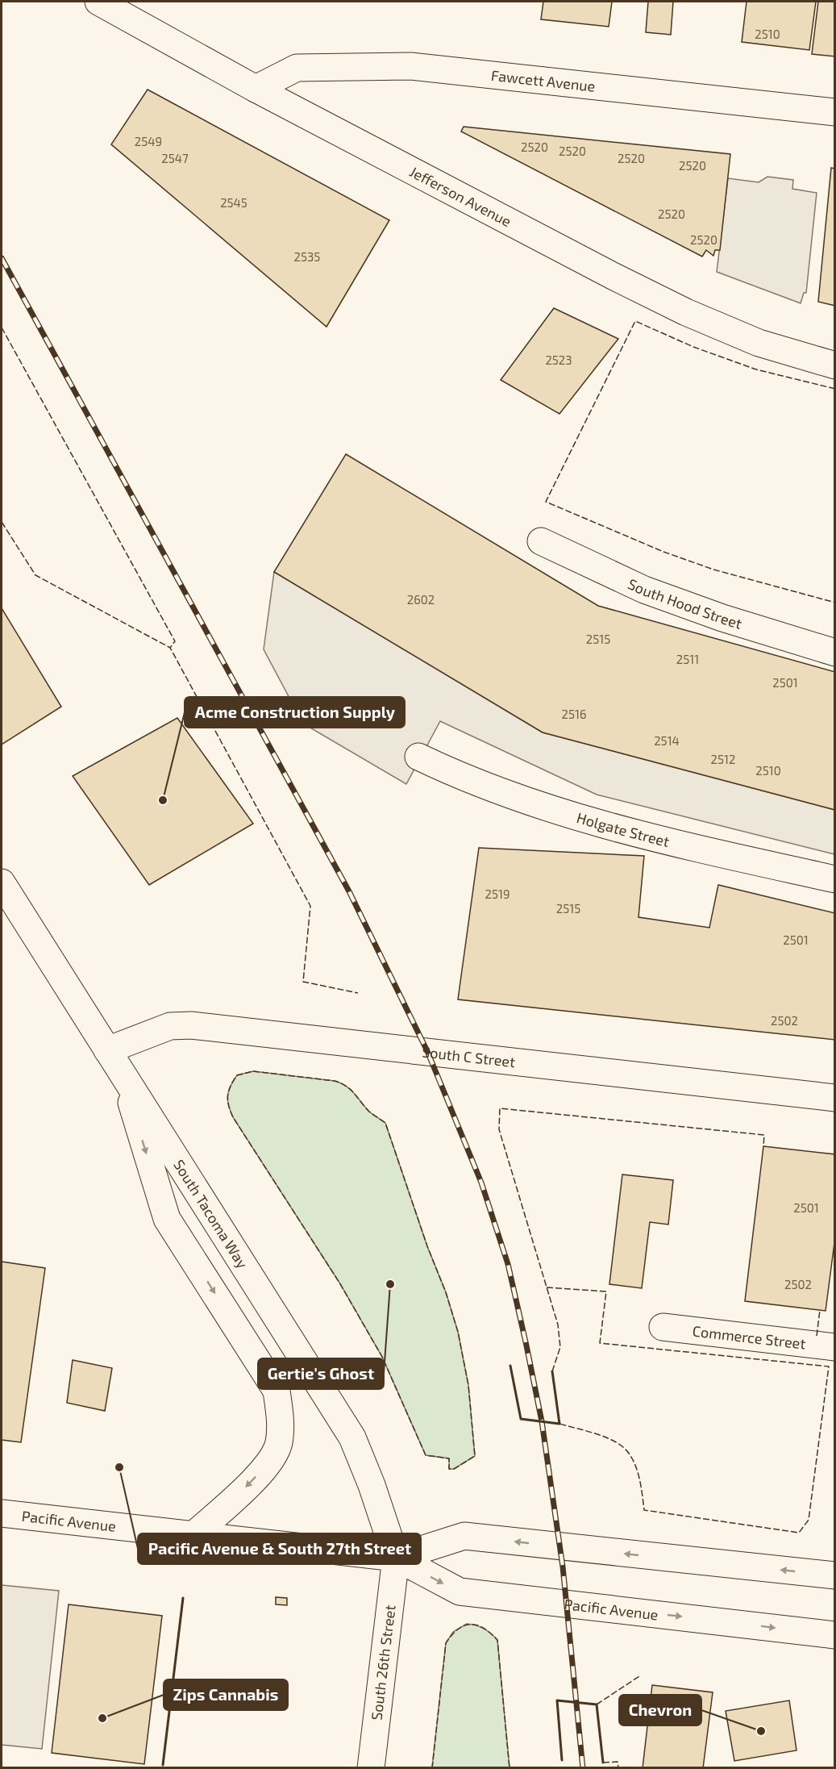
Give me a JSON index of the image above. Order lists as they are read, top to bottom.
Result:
{
  "streets": {
    "main road": [
      "Fawcett Avenue",
      "Jefferson Avenue",
      "South Hood Street",
      "Holgate Street",
      "South C Street",
      "South Tacoma Way",
      "Commerce Street",
      "Pacific Avenue",
      "South 26th Street"
    ]
  },
  "crossings": [
    ["Fawcett Avenue", "Jefferson Avenue"],
    ["South C Street", "South Tacoma Way"],
    ["South Tacoma Way", "Pacific Avenue"],
    ["South Tacoma Way", "South 26th Street"],
    ["Pacific Avenue", "South 26th Street"]
  ],
  "places": [
    "Acme Construction Supply",
    "Gertie's Ghost",
    "Pacific Avenue & South 27th Street",
    "Zips Cannabis",
    "Chevron"
  ],
  "house_numbers": [
    "2510",
    "2549",
    "2520",
    "2520",
    "2547",
    "2520",
    "2520",
    "2545",
    "2520",
    "2520",
    "2535",
    "2523",
    "2602",
    "2515",
    "2511",
    "2501",
    "2516",
    "2514",
    "2512",
    "2510",
    "2519",
    "2515",
    "2501",
    "2502",
    "2501",
    "2502"
  ]
}
